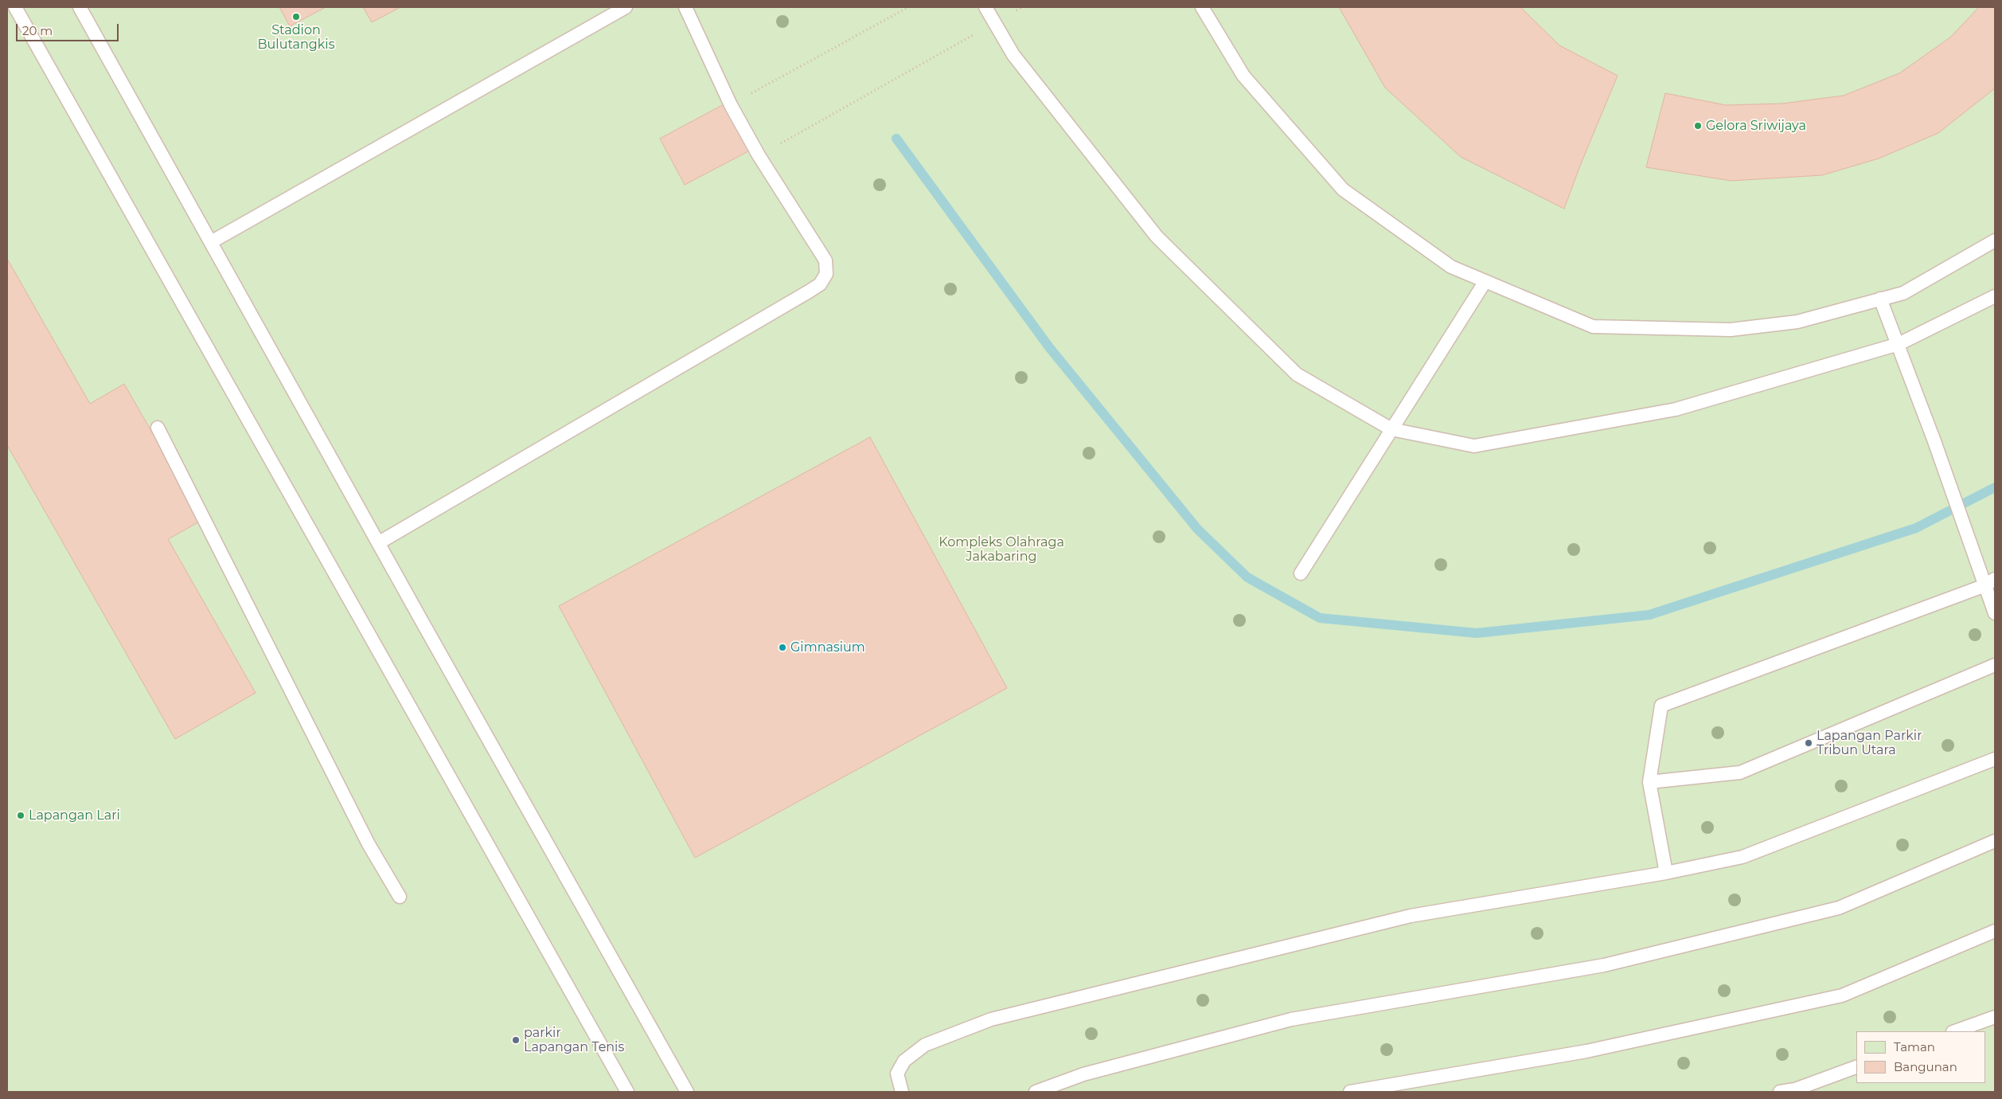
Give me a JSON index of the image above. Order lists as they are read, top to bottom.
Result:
{
  "parks": ["Kompleks Olahraga Jakabaring"],
  "places": [
    "Stadion Bulutangkis",
    "Gelora Sriwijaya",
    "Gimnasium",
    "Lapangan Parkir Tribun Utara",
    "Lapangan Lari",
    "parkir Lapangan Tenis"
  ],
  "legend": ["Taman", "Bangunan"],
  "scale_bar": "20 m"
}
